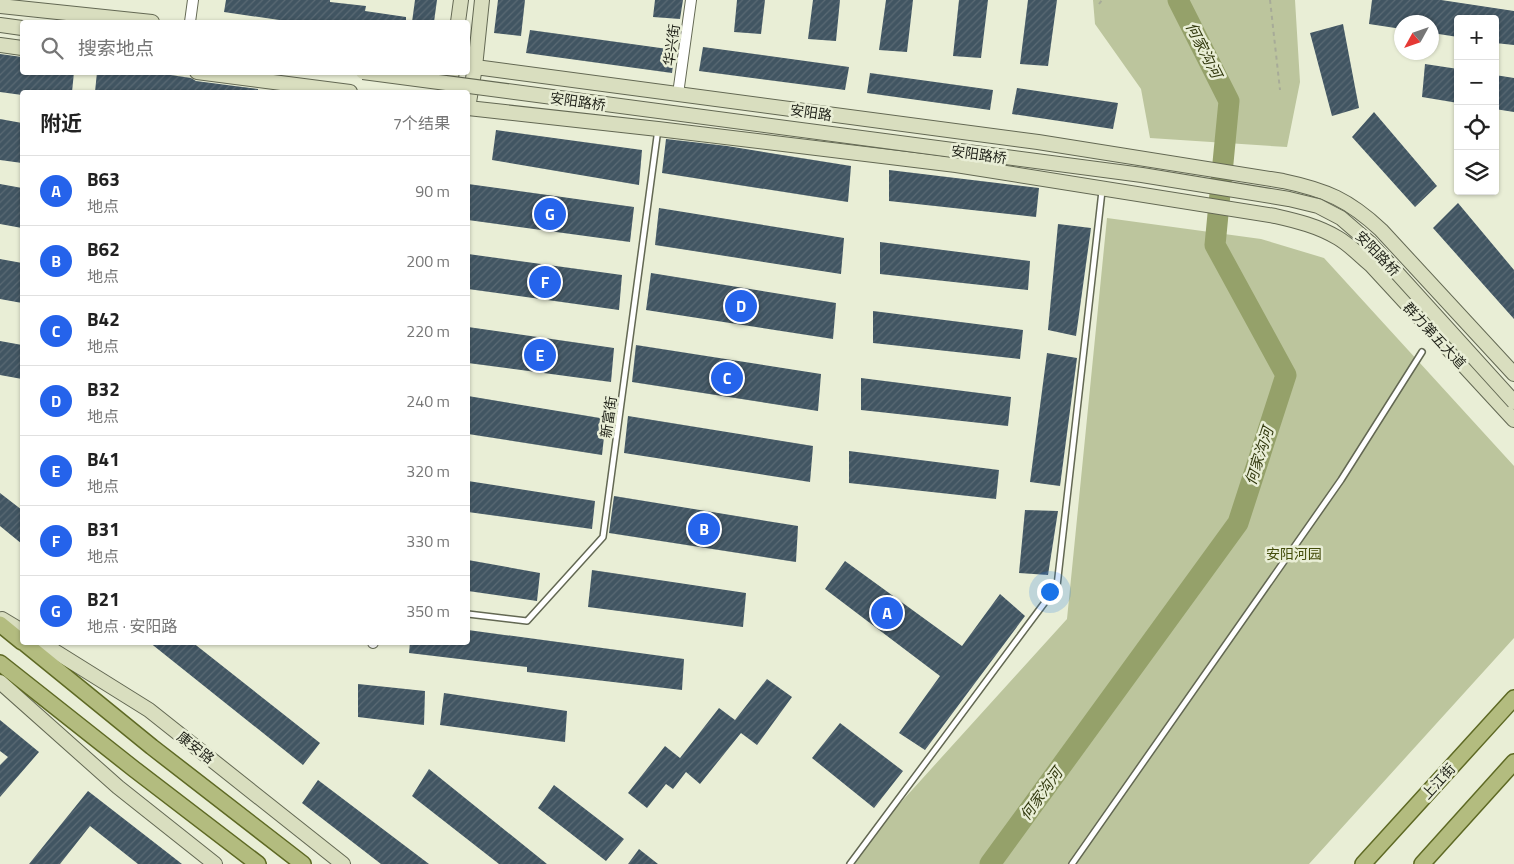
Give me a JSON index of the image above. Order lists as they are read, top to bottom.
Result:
{
  "streets": {
    "main road": [
      "安阳路桥",
      "安阳路",
      "群力第五大道",
      "康安路",
      "上江街"
    ],
    "street": ["华兴街"],
    "lane": ["新富街"]
  },
  "crossings": [
    ["华兴街", "安阳路"]
  ],
  "water": ["何家沟河"],
  "parks": ["安阳河园"],
  "north": "bottom left",
  "page": {
    "map_buttons": ["+", "−"],
    "search": "搜索地点",
    "heading": ["附近", "7个结果"],
    "list": [
      {
        "mark": "A",
        "name": "B63",
        "note": "地点",
        "value": "90 m"
      },
      {
        "mark": "B",
        "name": "B62",
        "note": "地点",
        "value": "200 m"
      },
      {
        "mark": "C",
        "name": "B42",
        "note": "地点",
        "value": "220 m"
      },
      {
        "mark": "D",
        "name": "B32",
        "note": "地点",
        "value": "240 m"
      },
      {
        "mark": "E",
        "name": "B41",
        "note": "地点",
        "value": "320 m"
      },
      {
        "mark": "F",
        "name": "B31",
        "note": "地点",
        "value": "330 m"
      },
      {
        "mark": "G",
        "name": "B21",
        "note": "地点 · 安阳路",
        "value": "350 m"
      }
    ],
    "pins": [
      "G",
      "F",
      "D",
      "E",
      "C",
      "B",
      "A"
    ]
  }
}
